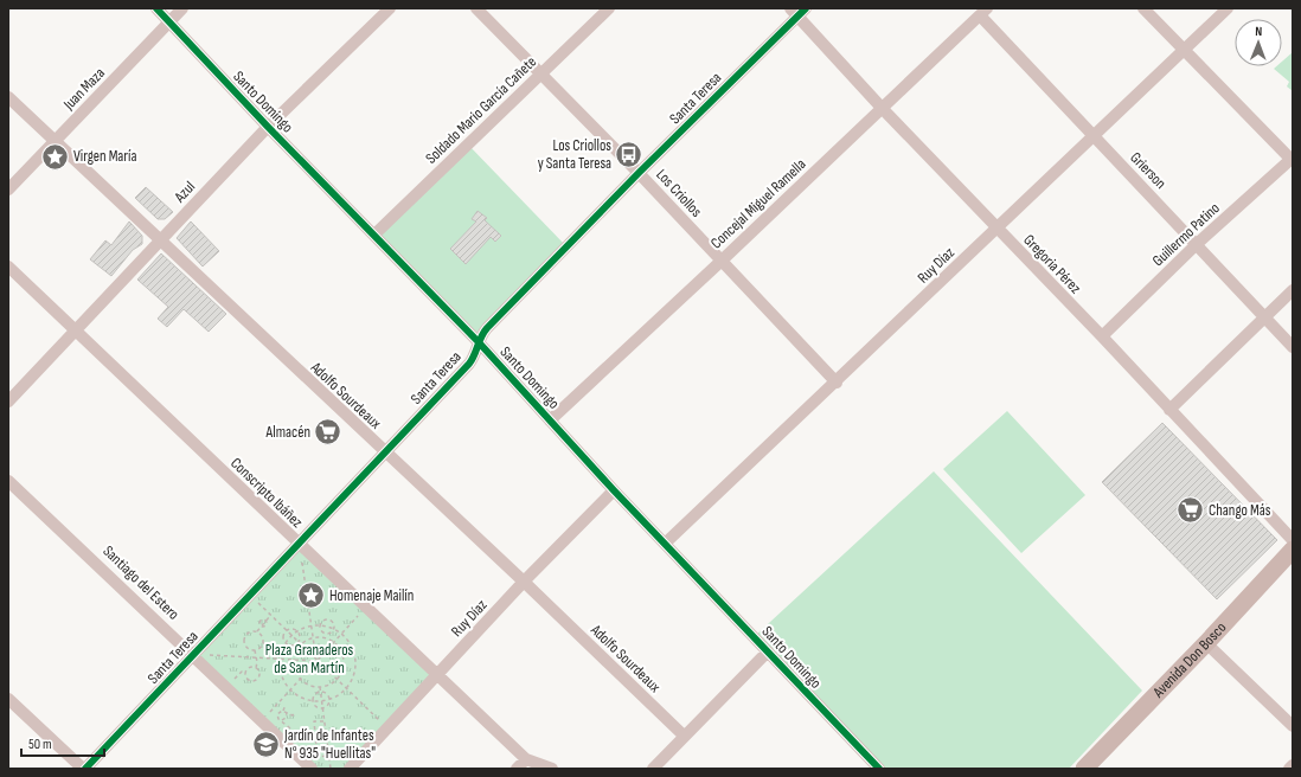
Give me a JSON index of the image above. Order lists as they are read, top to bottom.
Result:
{
  "streets": {
    "main road": ["Avenida Don Bosco"],
    "street": [
      "Juan Maza",
      "Santa Teresa",
      "Santo Domingo",
      "Soldado Mario García Cañete",
      "Grierson",
      "Azul",
      "Los Criollos",
      "Concejal Miguel Ramella",
      "Guillermo Patino",
      "Gregoria Pérez",
      "Ruy Díaz",
      "Adolfo Sourdeaux",
      "Conscripto Ibáñez",
      "Santiago del Estero"
    ]
  },
  "crossings": [
    ["Juan Maza", "Santo Domingo"],
    ["Juan Maza", "Adolfo Sourdeaux"],
    ["Santa Teresa", "Santo Domingo"],
    ["Santa Teresa", "Los Criollos"],
    ["Santa Teresa", "Gregoria Pérez"],
    ["Santa Teresa", "Adolfo Sourdeaux"],
    ["Santa Teresa", "Conscripto Ibáñez"],
    ["Santa Teresa", "Santiago del Estero"],
    ["Santo Domingo", "Soldado Mario García Cañete"],
    ["Santo Domingo", "Azul"],
    ["Santo Domingo", "Concejal Miguel Ramella"],
    ["Santo Domingo", "Ruy Díaz"],
    ["Soldado Mario García Cañete", "Los Criollos"],
    ["Grierson", "Concejal Miguel Ramella"],
    ["Grierson", "Guillermo Patino"],
    ["Grierson", "Ruy Díaz"],
    ["Azul", "Adolfo Sourdeaux"],
    ["Azul", "Conscripto Ibáñez"],
    ["Los Criollos", "Concejal Miguel Ramella"],
    ["Los Criollos", "Ruy Díaz"],
    ["Concejal Miguel Ramella", "Gregoria Pérez"],
    ["Guillermo Patino", "Gregoria Pérez"],
    ["Gregoria Pérez", "Ruy Díaz"],
    ["Ruy Díaz", "Adolfo Sourdeaux"],
    ["Ruy Díaz", "Conscripto Ibáñez"]
  ],
  "parks": ["Plaza Granaderos de San Martín"],
  "places": {
    "bus stop": ["Los Criollos y Santa Teresa"],
    "place": ["Virgen María", "Homenaje Mailín"],
    "supermarket": ["Almacén", "Chango Más"],
    "school or university": ["Jardín de Infantes N° 935 \"Huellitas\""]
  },
  "scale_bar": "50 m",
  "north": "top"
}
